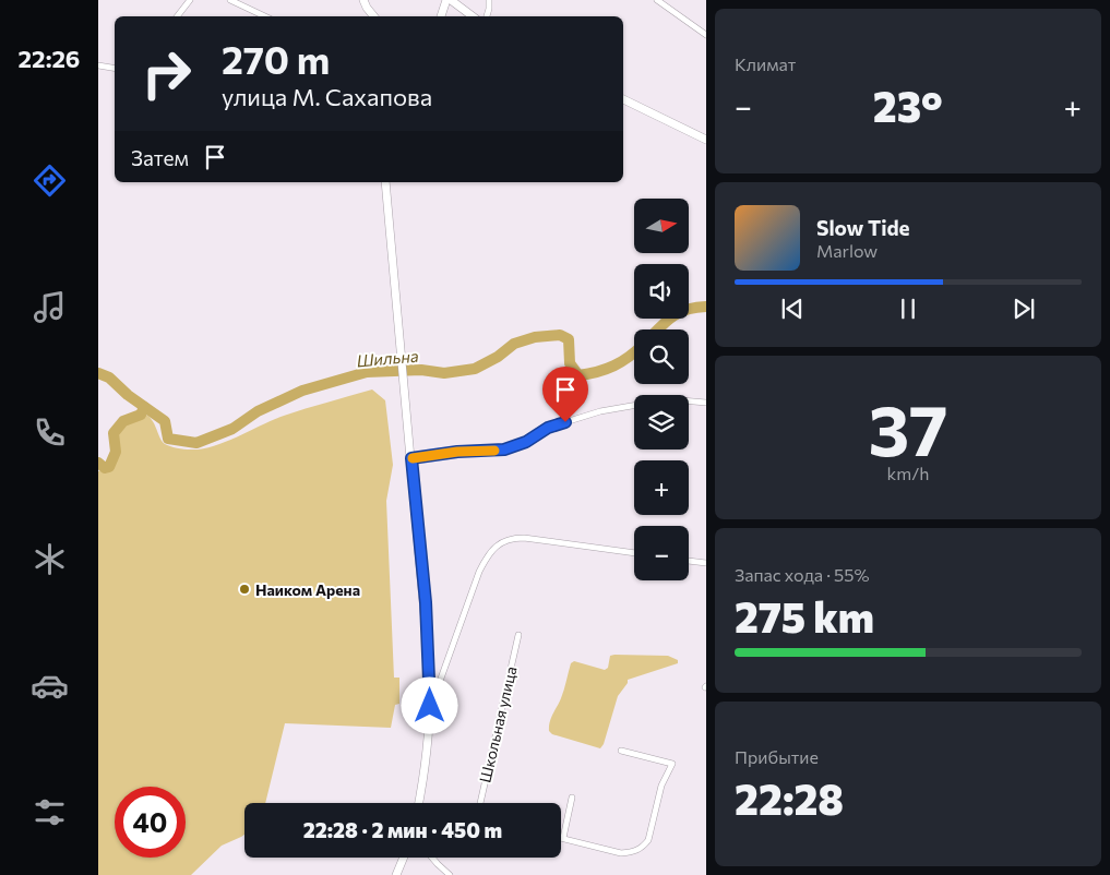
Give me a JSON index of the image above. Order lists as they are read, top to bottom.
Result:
{
  "streets": {
    "street": ["Школьная улица"]
  },
  "water": ["Шильна"],
  "places": ["Наиком Арена"],
  "north": "right",
  "page": {
    "tabs": "22:26",
    "tile": [
      "Климат",
      ["37", "km/h"],
      ["Запас хода · 55%", "275 km"],
      ["Прибытие", "22:28"]
    ],
    "turn": ["270 m", "улица М. Сахапова"],
    "heat": ["−", "23°", "+"],
    "then": "Затем",
    "map_buttons": ["+", "−"],
    "song": ["Slow Tide", "Marlow"],
    "limit": "40",
    "trip": "22:28 · 2 мин · 450 m"
  }
}
